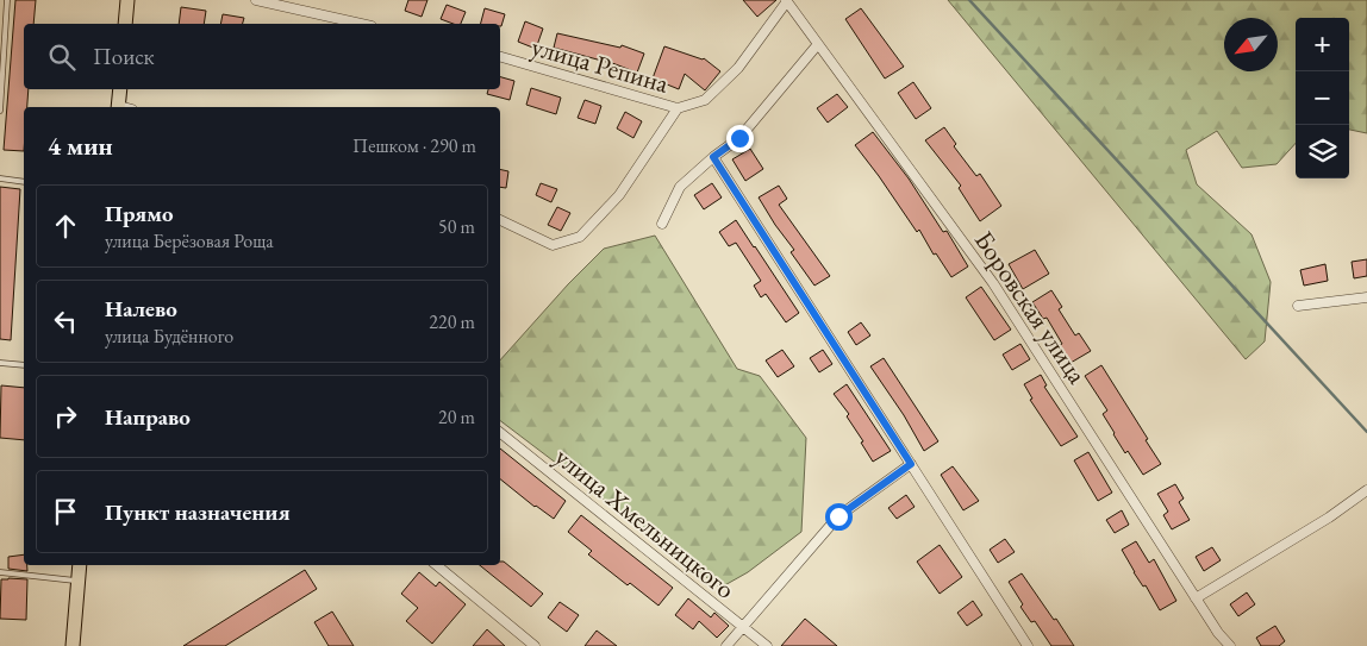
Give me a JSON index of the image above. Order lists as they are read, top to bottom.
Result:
{
  "streets": {
    "street": ["улица Репина", "Боровская улица", "улица Хмельницкого"]
  },
  "crossings": [
    ["улица Репина", "Боровская улица"]
  ],
  "north": "bottom left",
  "page": {
    "map_buttons": ["+", "−"],
    "search": "Поиск",
    "heading": ["4 мин", "Пешком · 290 m"],
    "list": [
      ["Прямо", "улица Берёзовая Роща", "50 m"],
      ["Налево", "улица Будённого", "220 m"],
      ["Направо", "20 m"],
      "Пункт назначения"
    ]
  }
}
